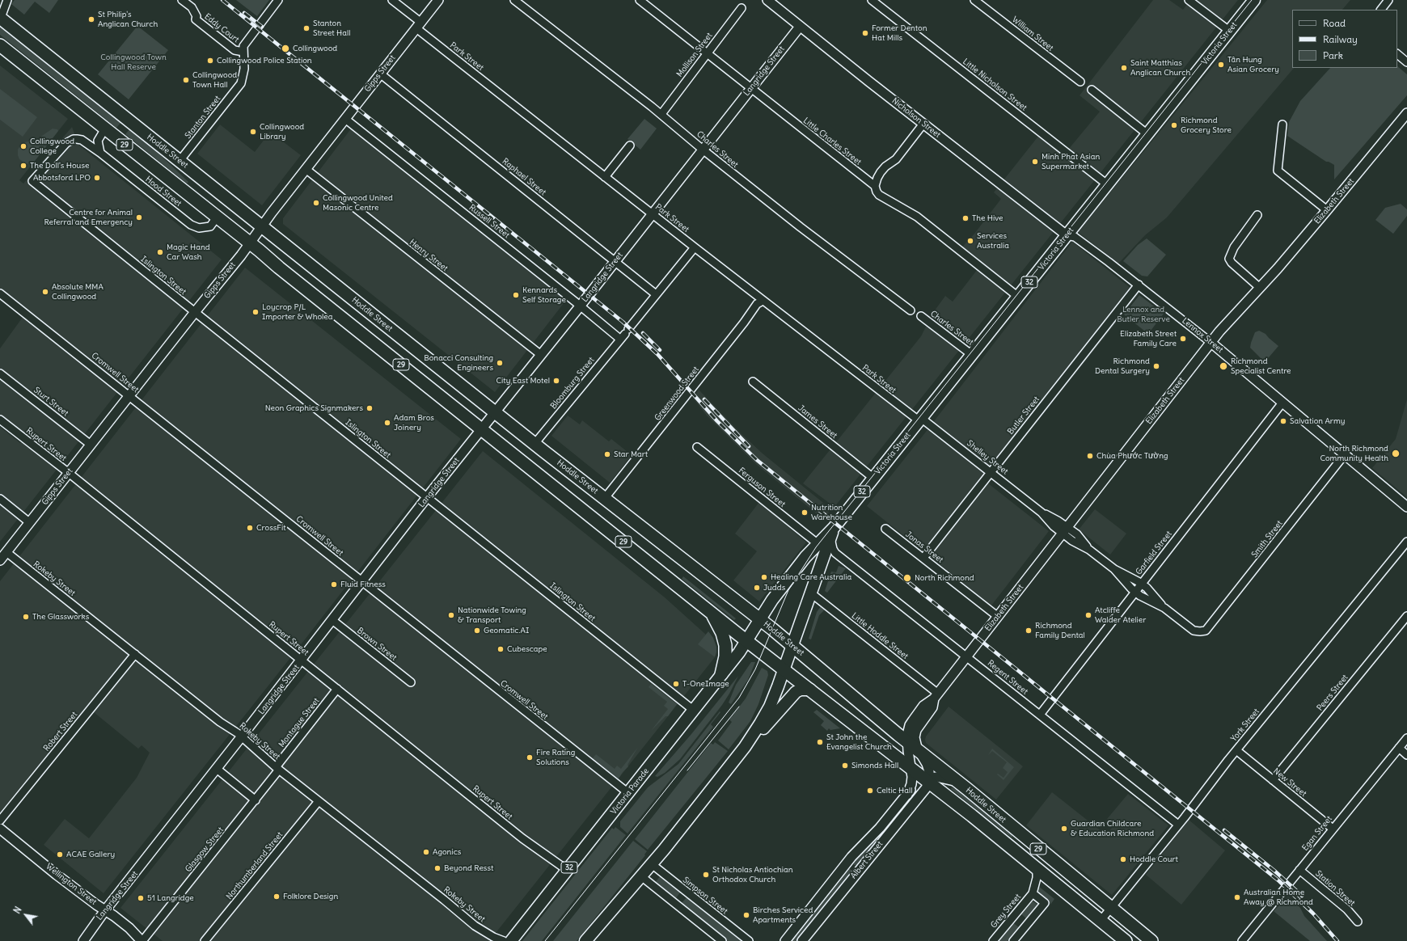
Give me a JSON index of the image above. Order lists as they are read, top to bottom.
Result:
{
  "streets": {
    "highway": ["29", "Hoddle Street"],
    "main road": ["Victoria Street", "32", "Victoria Parade"],
    "street": [
      "Eddy Court",
      "William Street",
      "Mollison Street",
      "Park Street",
      "Langridge Street",
      "Gipps Street",
      "Little Nicholson Street",
      "Stanton Street",
      "Nicholson Street",
      "Little Charles Street",
      "Charles Street",
      "Raphael Street",
      "Hood Street",
      "Elizabeth Street",
      "Russell Street",
      "Henry Street",
      "Islington Street",
      "Lennox Street",
      "Cromwell Street",
      "Bloomburg Street",
      "Greenwood Street",
      "Sturt Street",
      "Butler Street",
      "James Street",
      "Rupert Street",
      "Shelley Street",
      "Ferguson Street",
      "Smith Street",
      "Jonas Street",
      "Garfield Street",
      "Rokeby Street",
      "Little Hoddle Street",
      "Brown Street",
      "Regent Street",
      "Peers Street",
      "Montague Street",
      "York Street",
      "Robert Street",
      "New Street",
      "Egan Street",
      "Glasgow Street",
      "Albert Street",
      "Northumberland Street",
      "Wellington Street",
      "Station Street",
      "Simpson Street",
      "Grey Street"
    ]
  },
  "crossings": [
    ["Eddy Court", "Stanton Street"],
    ["Victoria Street", "Park Street"],
    ["Victoria Street", "Little Nicholson Street"],
    ["Victoria Street", "Nicholson Street"],
    ["Victoria Street", "Charles Street"],
    ["Victoria Street", "Hoddle Street"],
    ["Victoria Street", "32"],
    ["Victoria Street", "Lennox Street"],
    ["Victoria Street", "Shelley Street"],
    ["Victoria Street", "Little Hoddle Street"],
    ["Victoria Street", "Victoria Parade"],
    ["Mollison Street", "Little Charles Street"],
    ["Mollison Street", "Charles Street"],
    ["Park Street", "Langridge Street"],
    ["Park Street", "Gipps Street"],
    ["Park Street", "Bloomburg Street"],
    ["Park Street", "Greenwood Street"],
    ["Park Street", "Shelley Street"],
    ["Langridge Street", "Nicholson Street"],
    ["Langridge Street", "Little Charles Street"],
    ["Langridge Street", "Charles Street"],
    ["Langridge Street", "Hoddle Street"],
    ["Langridge Street", "Raphael Street"],
    ["Langridge Street", "Russell Street"],
    ["Langridge Street", "Henry Street"],
    ["Langridge Street", "Islington Street"],
    ["Langridge Street", "Cromwell Street"],
    ["Langridge Street", "Rupert Street"],
    ["Langridge Street", "Rokeby Street"],
    ["Langridge Street", "Brown Street"],
    ["Langridge Street", "Wellington Street"],
    ["Gipps Street", "Hoddle Street"],
    ["Gipps Street", "Raphael Street"],
    ["Gipps Street", "Russell Street"],
    ["Gipps Street", "Henry Street"],
    ["Gipps Street", "Islington Street"],
    ["Gipps Street", "Cromwell Street"],
    ["Gipps Street", "Sturt Street"],
    ["Gipps Street", "Rupert Street"],
    ["Gipps Street", "Rokeby Street"],
    ["Stanton Street", "Hoddle Street"],
    ["Nicholson Street", "32"],
    ["Nicholson Street", "Lennox Street"],
    ["Little Charles Street", "32"],
    ["Hoddle Street", "Hood Street"],
    ["Hoddle Street", "Elizabeth Street"],
    ["Hoddle Street", "32"],
    ["Hoddle Street", "Bloomburg Street"],
    ["Hoddle Street", "Greenwood Street"],
    ["Hoddle Street", "York Street"],
    ["Hoddle Street", "Victoria Parade"],
    ["Hoddle Street", "Albert Street"],
    ["Hoddle Street", "Grey Street"],
    ["Raphael Street", "Bloomburg Street"],
    ["Hood Street", "Islington Street"],
    ["Elizabeth Street", "Lennox Street"],
    ["Elizabeth Street", "Shelley Street"],
    ["Elizabeth Street", "Jonas Street"],
    ["Elizabeth Street", "Little Hoddle Street"],
    ["Elizabeth Street", "Regent Street"],
    ["Elizabeth Street", "Albert Street"],
    ["Russell Street", "Bloomburg Street"],
    ["Islington Street", "Victoria Parade"],
    ["32", "Lennox Street"],
    ["32", "James Street"],
    ["32", "Ferguson Street"],
    ["32", "Regent Street"],
    ["32", "Simpson Street"],
    ["Lennox Street", "Butler Street"],
    ["Lennox Street", "Smith Street"],
    ["Lennox Street", "Garfield Street"],
    ["Cromwell Street", "Victoria Parade"],
    ["Butler Street", "Shelley Street"],
    ["Butler Street", "Jonas Street"],
    ["Rupert Street", "Montague Street"],
    ["Rupert Street", "Victoria Parade"],
    ["Shelley Street", "Smith Street"],
    ["Shelley Street", "Garfield Street"],
    ["Garfield Street", "Regent Street"],
    ["Rokeby Street", "Montague Street"],
    ["Rokeby Street", "Robert Street"],
    ["Rokeby Street", "Glasgow Street"],
    ["Rokeby Street", "Northumberland Street"],
    ["Regent Street", "York Street"],
    ["Peers Street", "New Street"],
    ["Montague Street", "Glasgow Street"],
    ["York Street", "New Street"],
    ["New Street", "Egan Street"],
    ["Egan Street", "Station Street"],
    ["Glasgow Street", "Wellington Street"]
  ],
  "parks": ["Collingwood Town Hall Reserve", "Lennox and Butler Reserve"],
  "places": [
    "St Philip's Anglican Church",
    "Stanton Street Hall",
    "Former Denton Hat Mills",
    "Collingwood",
    "Collingwood Police Station",
    "Tân Hung Asian Grocery",
    "Saint Matthias Anglican Church",
    "Collingwood Town Hall",
    "Richmond Grocery Store",
    "Collingwood Library",
    "Collingwood College",
    "Minh Phat Asian Supermarket",
    "The Doll's House",
    "Abbotsford LPO",
    "Collingwood United Masonic Centre",
    "Centre for Animal Referral and Emergency",
    "The Hive",
    "Services Australia",
    "Magic Hand Car Wash",
    "Absolute MMA Collingwood",
    "Kennards Self Storage",
    "Loycrop P/L Importer & Wholea",
    "Elizabeth Street Family Care",
    "Bonacci Consulting Engineers",
    "Richmond Dental Surgery",
    "Richmond Specialist Centre",
    "City East Motel",
    "Neon Graphics Signmakers",
    "Salvation Army",
    "Adam Bros Joinery",
    "North Richmond Community Health",
    "Star Mart",
    "Chùa Phước Tường",
    "Nutrition Warehouse",
    "CrossFit",
    "Healing Care Australia",
    "North Richmond",
    "Fluid Fitness",
    "Judds",
    "Nationwide Towing & Transport",
    "Atcliffe Walder Atelier",
    "The Glassworks",
    "Geomatic.AI",
    "Richmond Family Dental",
    "Cubescape",
    "T-OneImage",
    "St John the Evangelist Church",
    "Fire Rating Solutions",
    "Simonds Hall",
    "Celtic Hall",
    "Guardian Childcare & Education Richmond",
    "Agonics",
    "ACAE Gallery",
    "Hoddle Court",
    "Beyond Resst",
    "St Nicholas Antiochian Orthodox Church",
    "Folklore Design",
    "Australian Home Away @ Richmond",
    "51 Langridge",
    "Birches Serviced Apartments"
  ],
  "legend": ["Road", "Railway", "Park"],
  "north": "top left"
}
